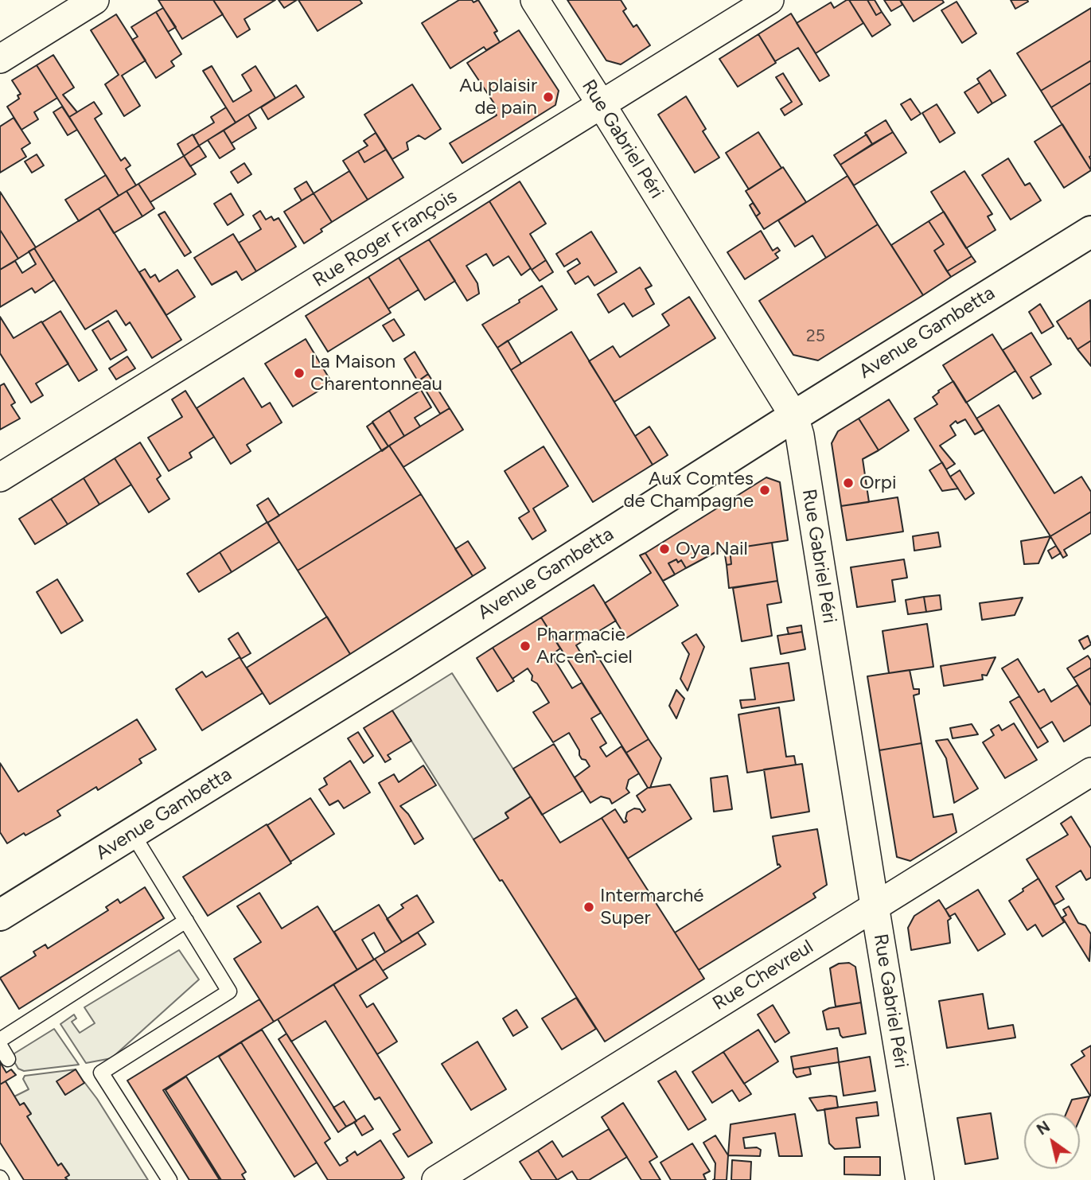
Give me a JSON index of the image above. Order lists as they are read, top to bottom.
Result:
{
  "streets": {
    "street": [
      "Rue Gabriel Péri",
      "Rue Roger François",
      "Avenue Gambetta",
      "Rue Chevreul"
    ]
  },
  "crossings": [
    ["Rue Gabriel Péri", "Rue Roger François"],
    ["Rue Gabriel Péri", "Avenue Gambetta"],
    ["Rue Gabriel Péri", "Rue Chevreul"]
  ],
  "places": [
    "Au plaisir de pain",
    "La Maison Charentonneau",
    "Orpi",
    "Aux Comtes de Champagne",
    "Oya Nail",
    "Pharmacie Arc-en-ciel",
    "Intermarché Super"
  ],
  "house_numbers": ["25"],
  "north": "top left"
}
